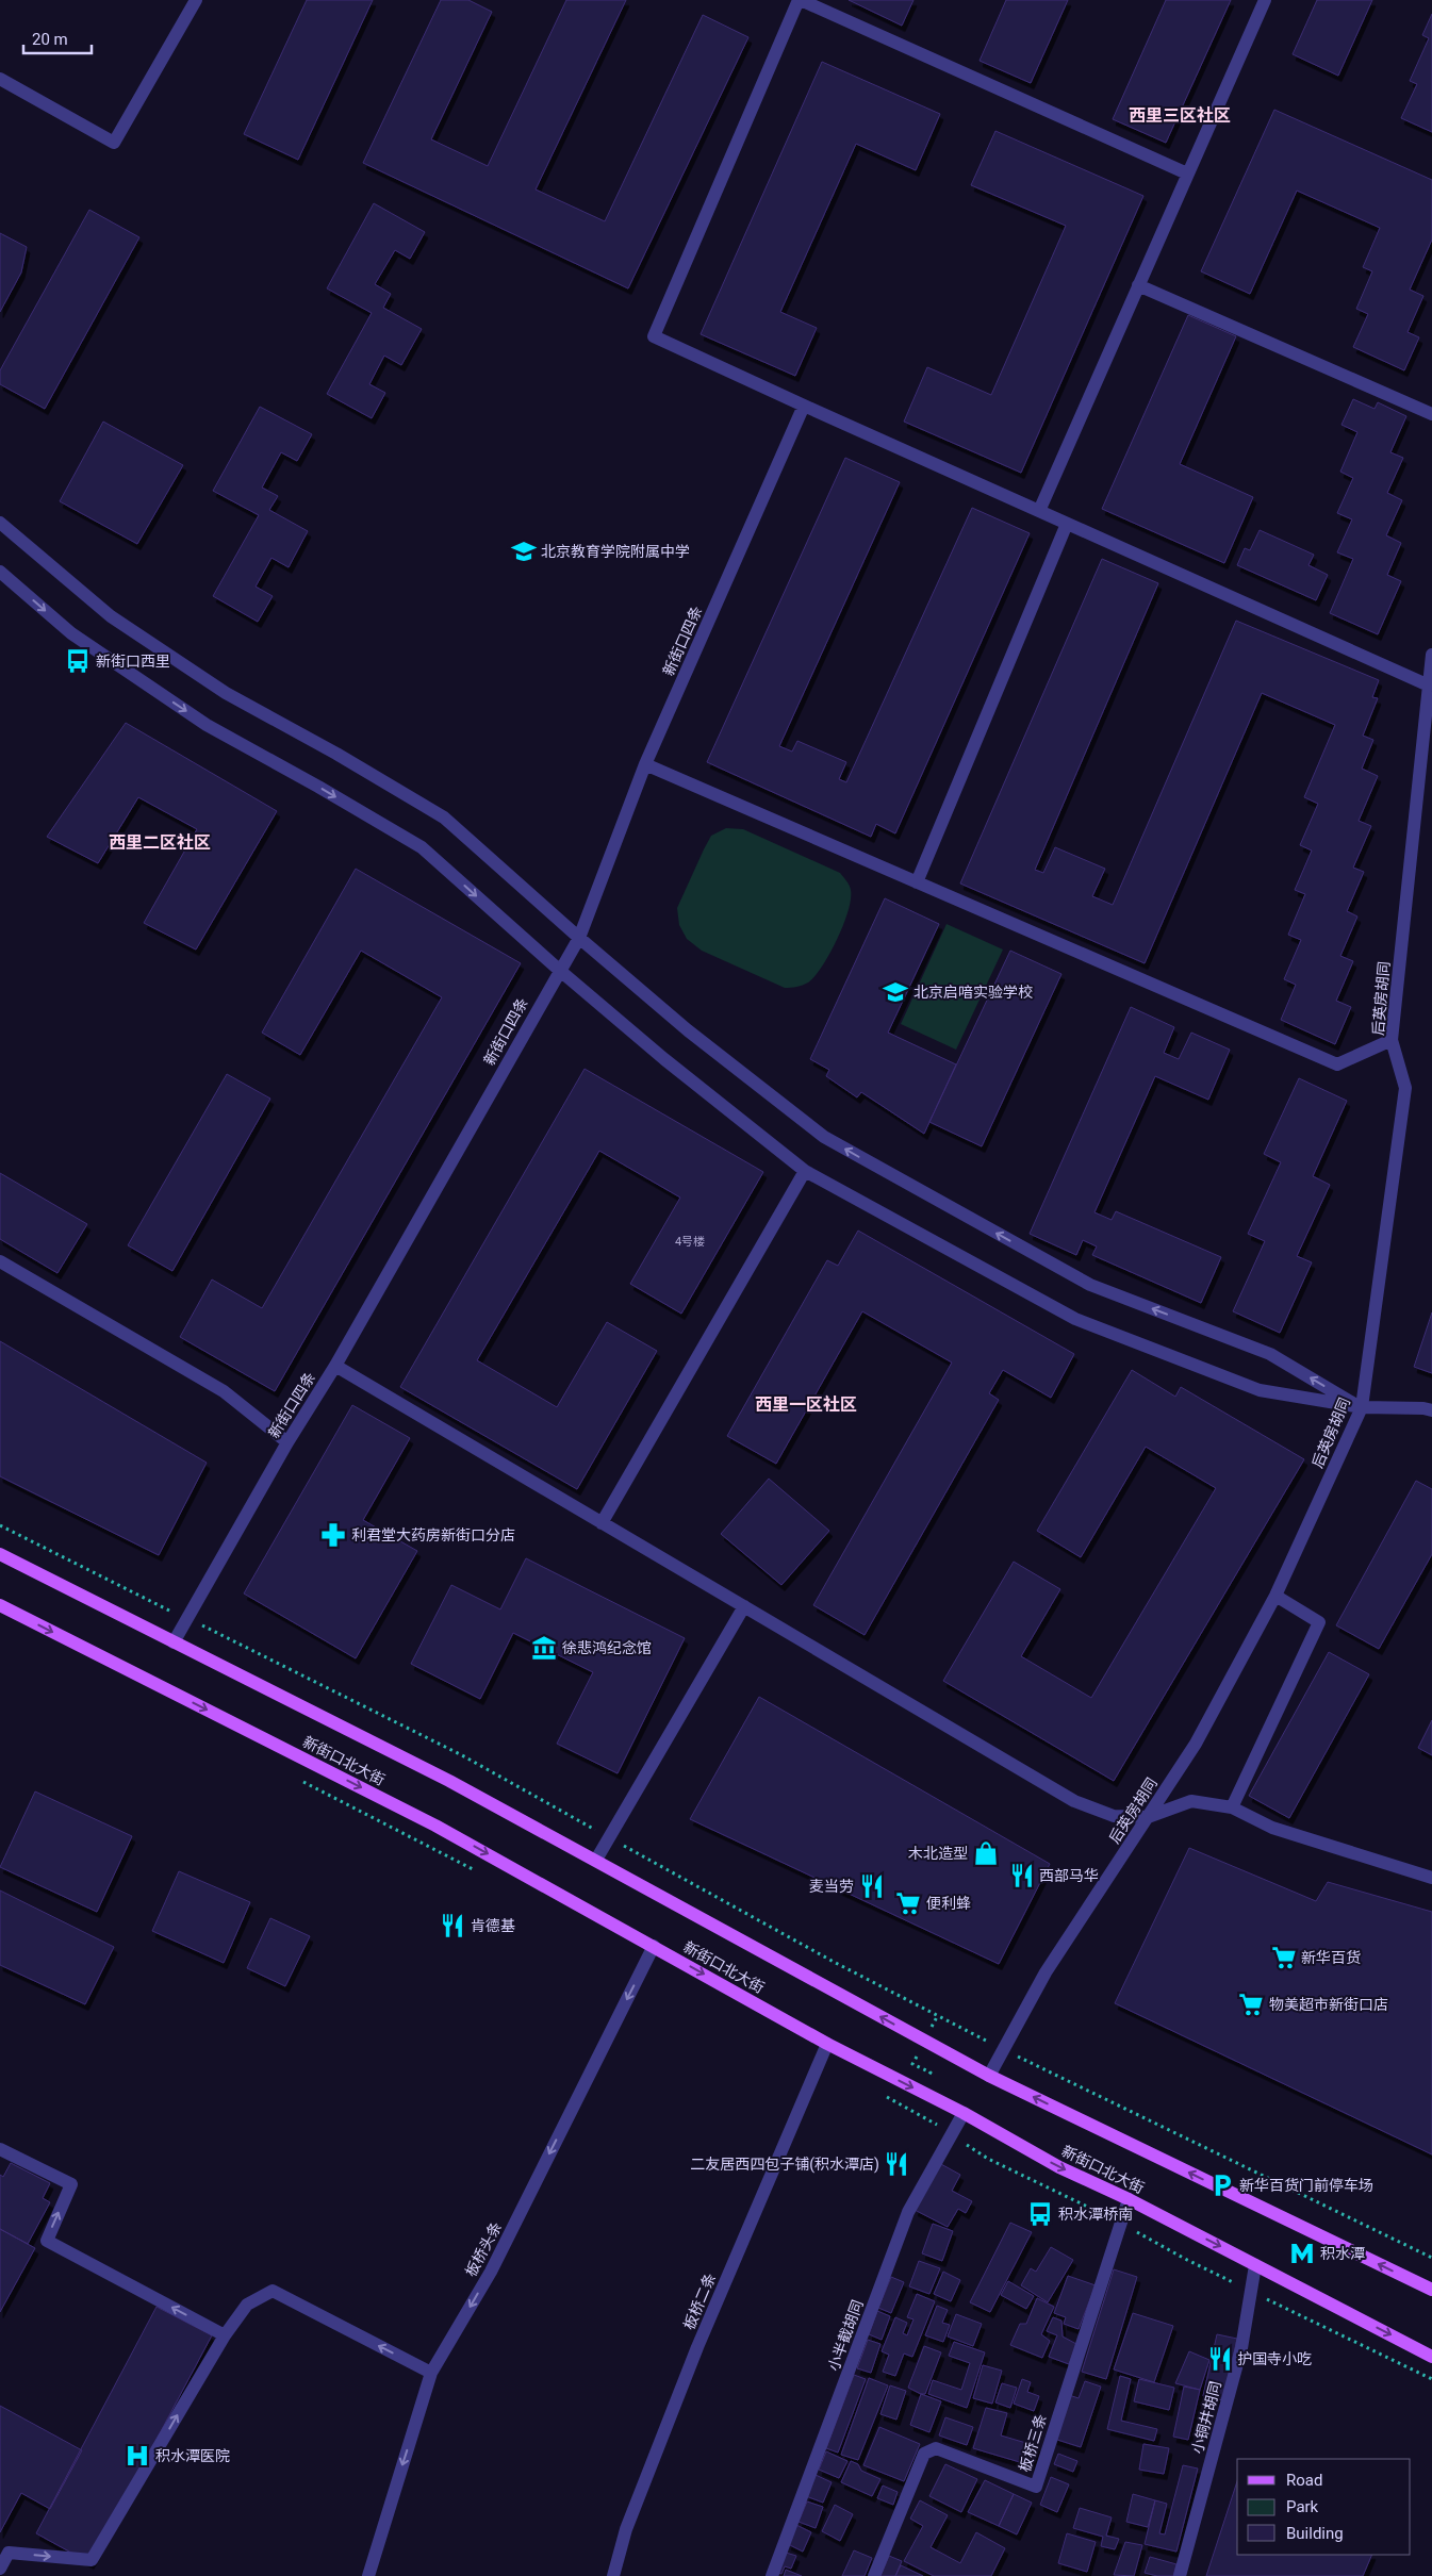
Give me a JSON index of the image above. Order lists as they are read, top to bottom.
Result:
{
  "streets": {
    "main road": ["新街口北大街"],
    "street": [
      "新街口四条",
      "后英房胡同",
      "板桥头条",
      "板桥二条",
      "小半截胡同",
      "小铜井胡同",
      "板桥三条"
    ]
  },
  "crossings": [
    ["新街口四条", "新街口北大街"],
    ["后英房胡同", "新街口北大街"],
    ["新街口北大街", "板桥头条"],
    ["新街口北大街", "板桥二条"],
    ["新街口北大街", "小半截胡同"],
    ["新街口北大街", "小铜井胡同"],
    ["新街口北大街", "板桥三条"]
  ],
  "one_way": ["板桥头条"],
  "districts": ["西里三区社区", "西里二区社区", "西里一区社区"],
  "places": {
    "school or university": ["北京教育学院附属中学", "北京启喑实验学校"],
    "bus stop": ["新街口西里", "积水潭桥南"],
    "pharmacy": ["利君堂大药房新街口分店"],
    "museum": ["徐悲鸿纪念馆"],
    "shop": ["木北造型"],
    "restaurant": [
      "西部马华",
      "麦当劳",
      "肯德基",
      "二友居西四包子铺(积水潭店)",
      "护国寺小吃"
    ],
    "supermarket": ["便利蜂", "新华百货", "物美超市新街口店"],
    "parking": ["新华百货门前停车场"],
    "metro station": ["积水潭"],
    "hospital": ["积水潭医院"]
  },
  "house_numbers": ["4号楼"],
  "legend": ["Road", "Park", "Building"],
  "scale_bar": "20 m"
}
